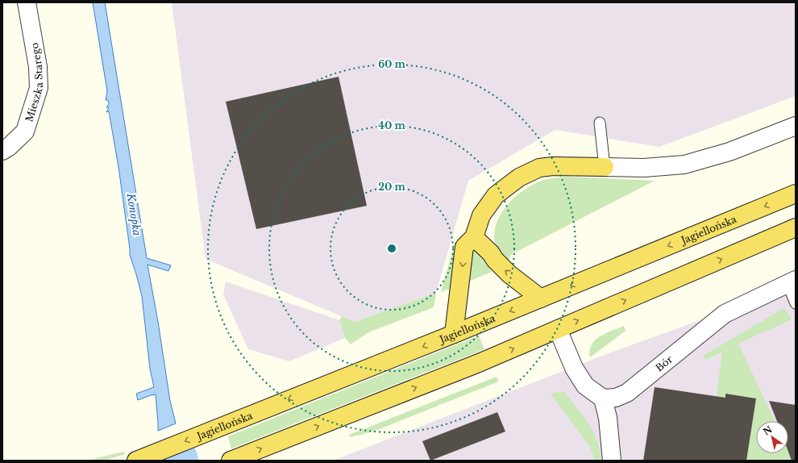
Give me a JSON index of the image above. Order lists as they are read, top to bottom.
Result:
{
  "streets": {
    "main road": ["Jagiellońska"],
    "street": ["Mieszka Starego", "Bór"]
  },
  "water": ["Konopka"],
  "north": "top left",
  "rings": ["60 m", "40 m", "20 m"]
}
